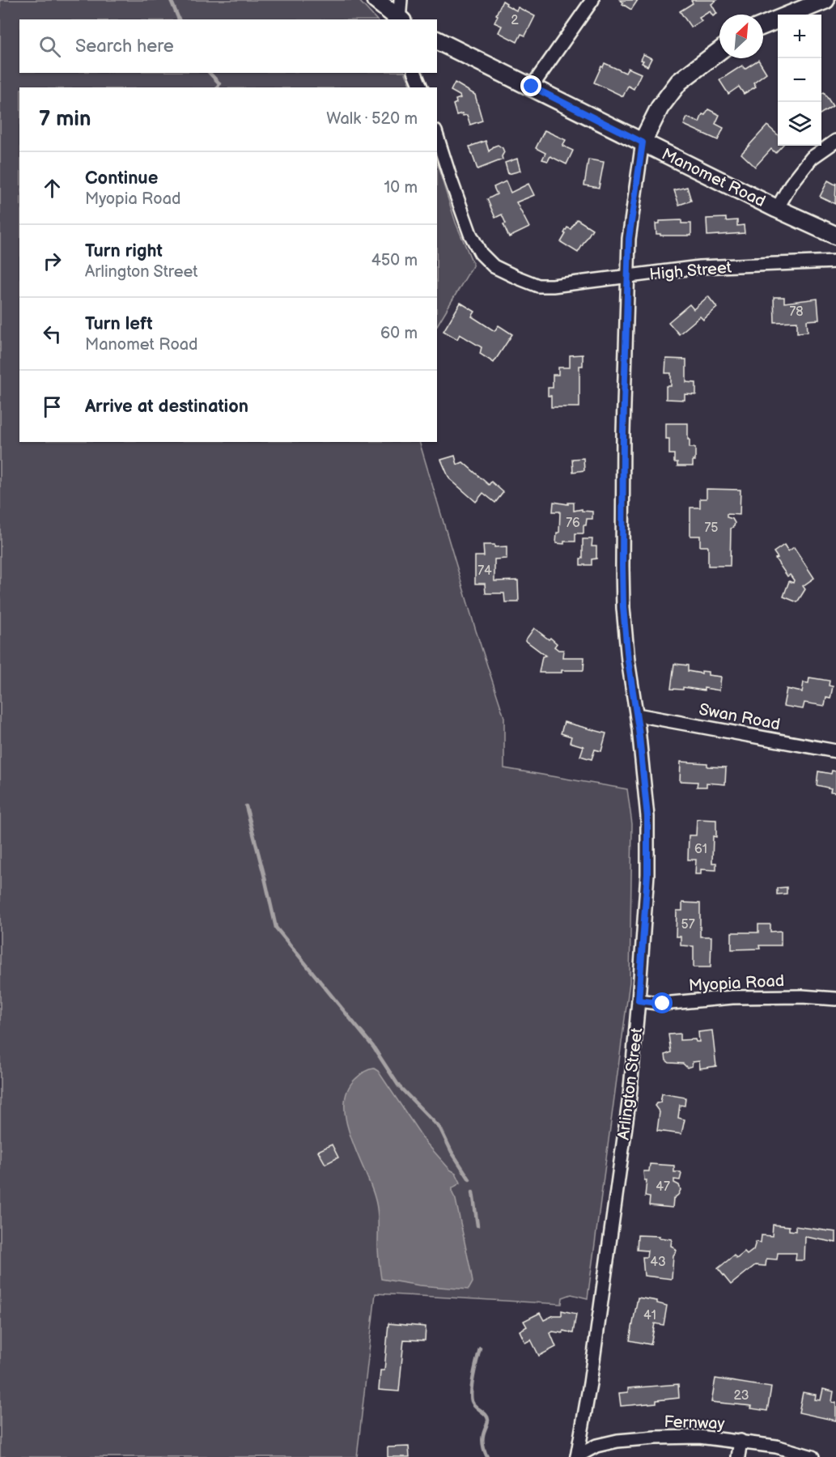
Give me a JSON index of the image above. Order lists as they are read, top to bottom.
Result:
{
  "streets": {
    "main road": ["Manomet Road", "Arlington Street"],
    "street": [
      "High Street",
      "Swan Road",
      "Myopia Road",
      "Fernway"
    ]
  },
  "crossings": [
    ["Manomet Road", "Arlington Street"],
    ["High Street", "Arlington Street"],
    ["Swan Road", "Arlington Street"],
    ["Myopia Road", "Arlington Street"],
    ["Arlington Street", "Fernway"]
  ],
  "house_numbers": [
    "2",
    "78",
    "76",
    "75",
    "74",
    "61",
    "57",
    "47",
    "43",
    "41",
    "23"
  ],
  "north": "top right",
  "page": {
    "map_buttons": ["+", "−"],
    "search": "Search here",
    "heading": ["7 min", "Walk · 520 m"],
    "list": [
      ["Continue", "Myopia Road", "10 m"],
      ["Turn right", "Arlington Street", "450 m"],
      ["Turn left", "Manomet Road", "60 m"],
      "Arrive at destination"
    ]
  }
}
